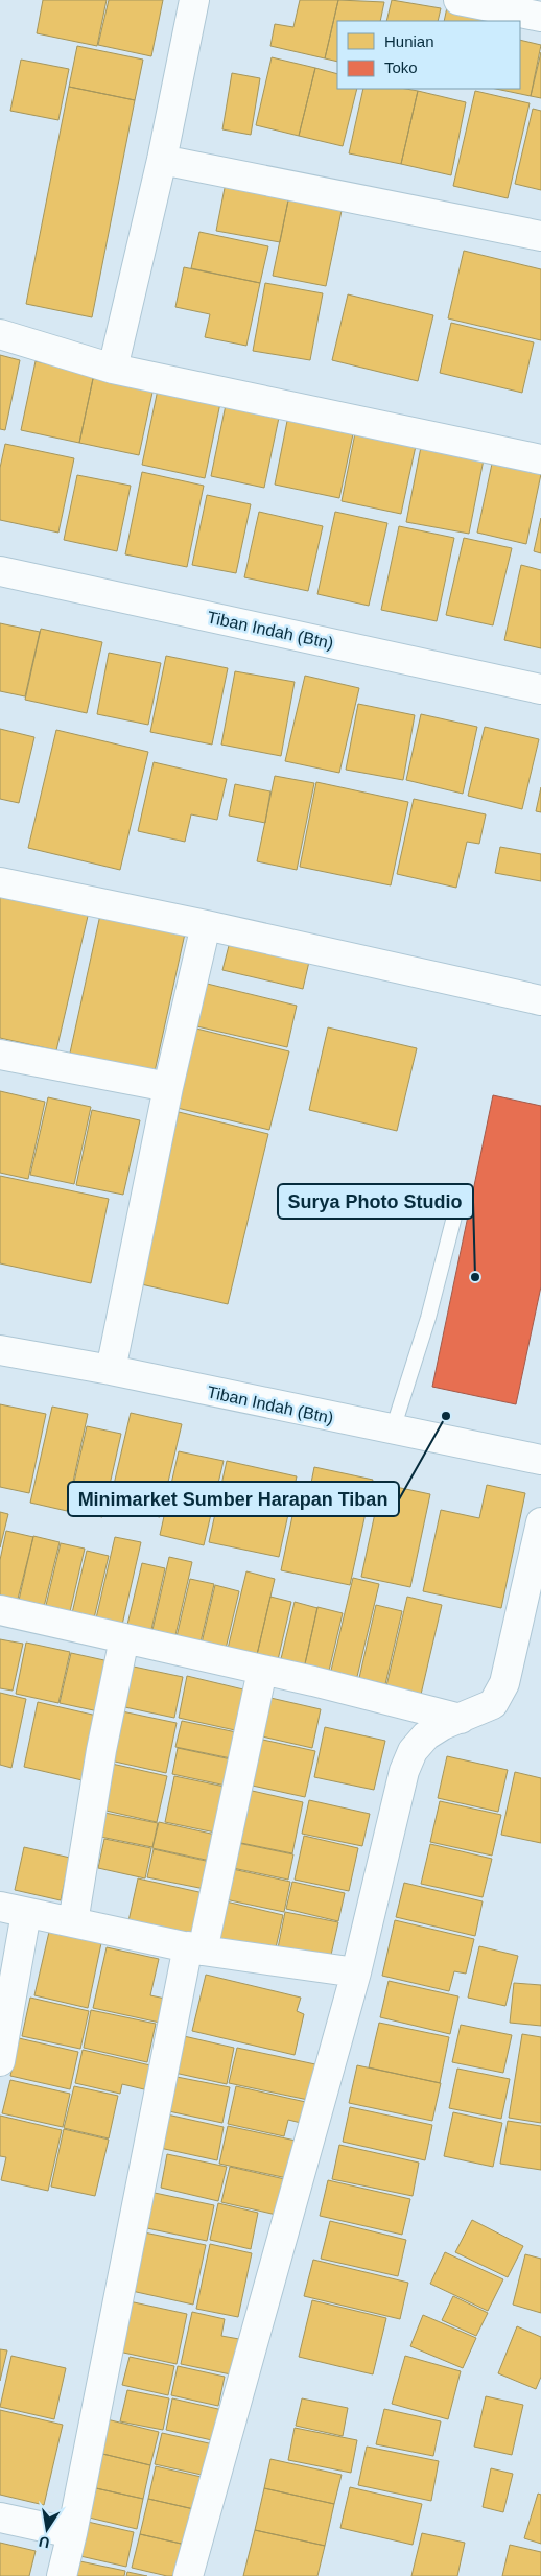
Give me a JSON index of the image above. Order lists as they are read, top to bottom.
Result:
{
  "streets": {
    "street": ["Tiban Indah (Btn)"]
  },
  "places": ["Surya Photo Studio", "Minimarket Sumber Harapan Tiban"],
  "legend": ["Hunian", "Toko"],
  "north": "bottom"
}
